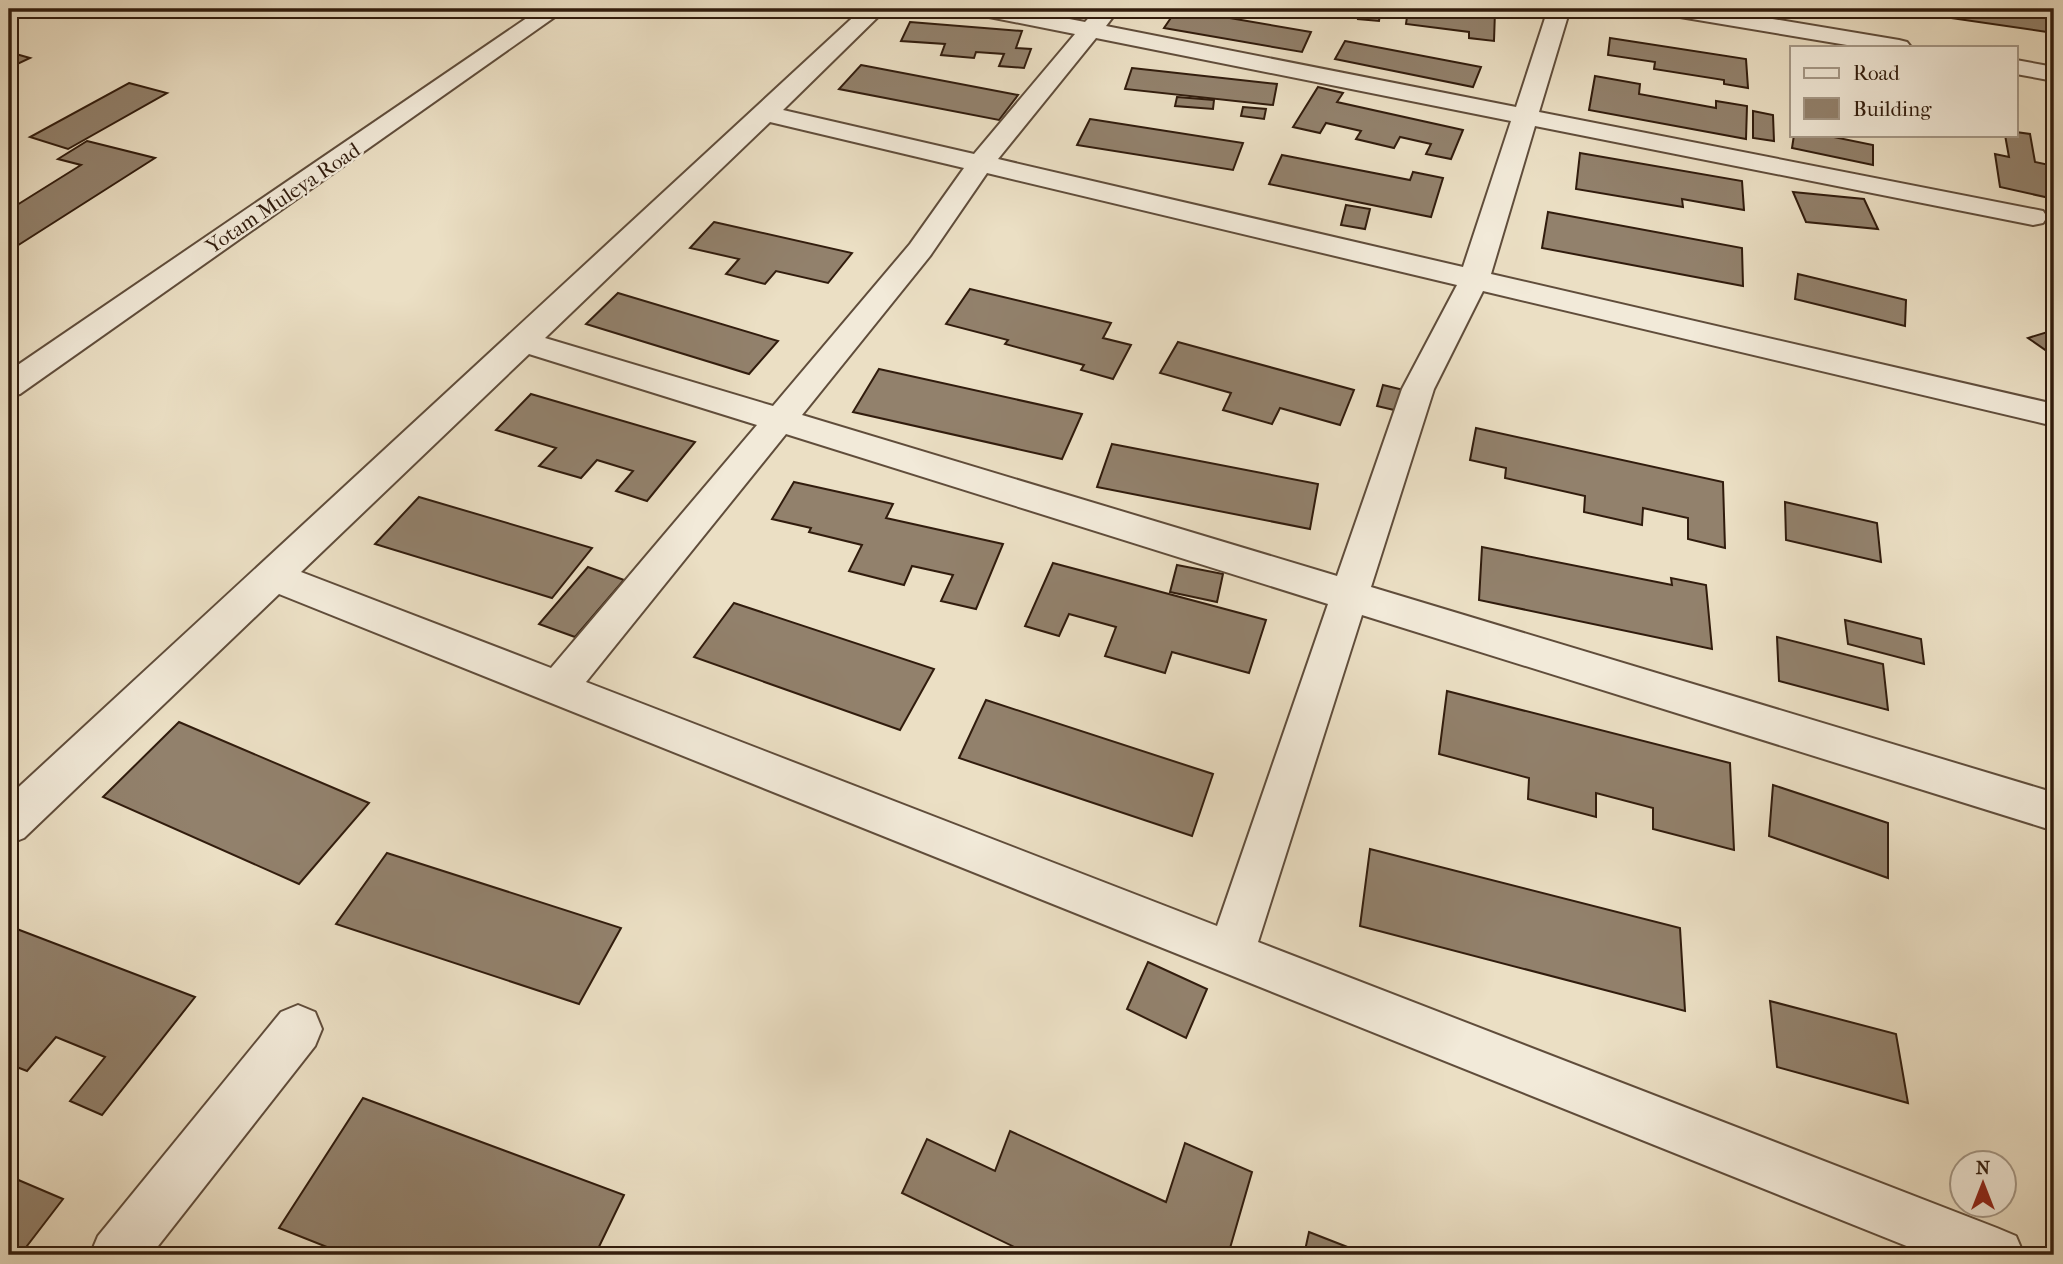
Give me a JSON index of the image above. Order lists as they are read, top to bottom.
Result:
{
  "streets": {
    "street": ["Yotam Muleya Road"]
  },
  "legend": ["Road", "Building"],
  "north": "top"
}
